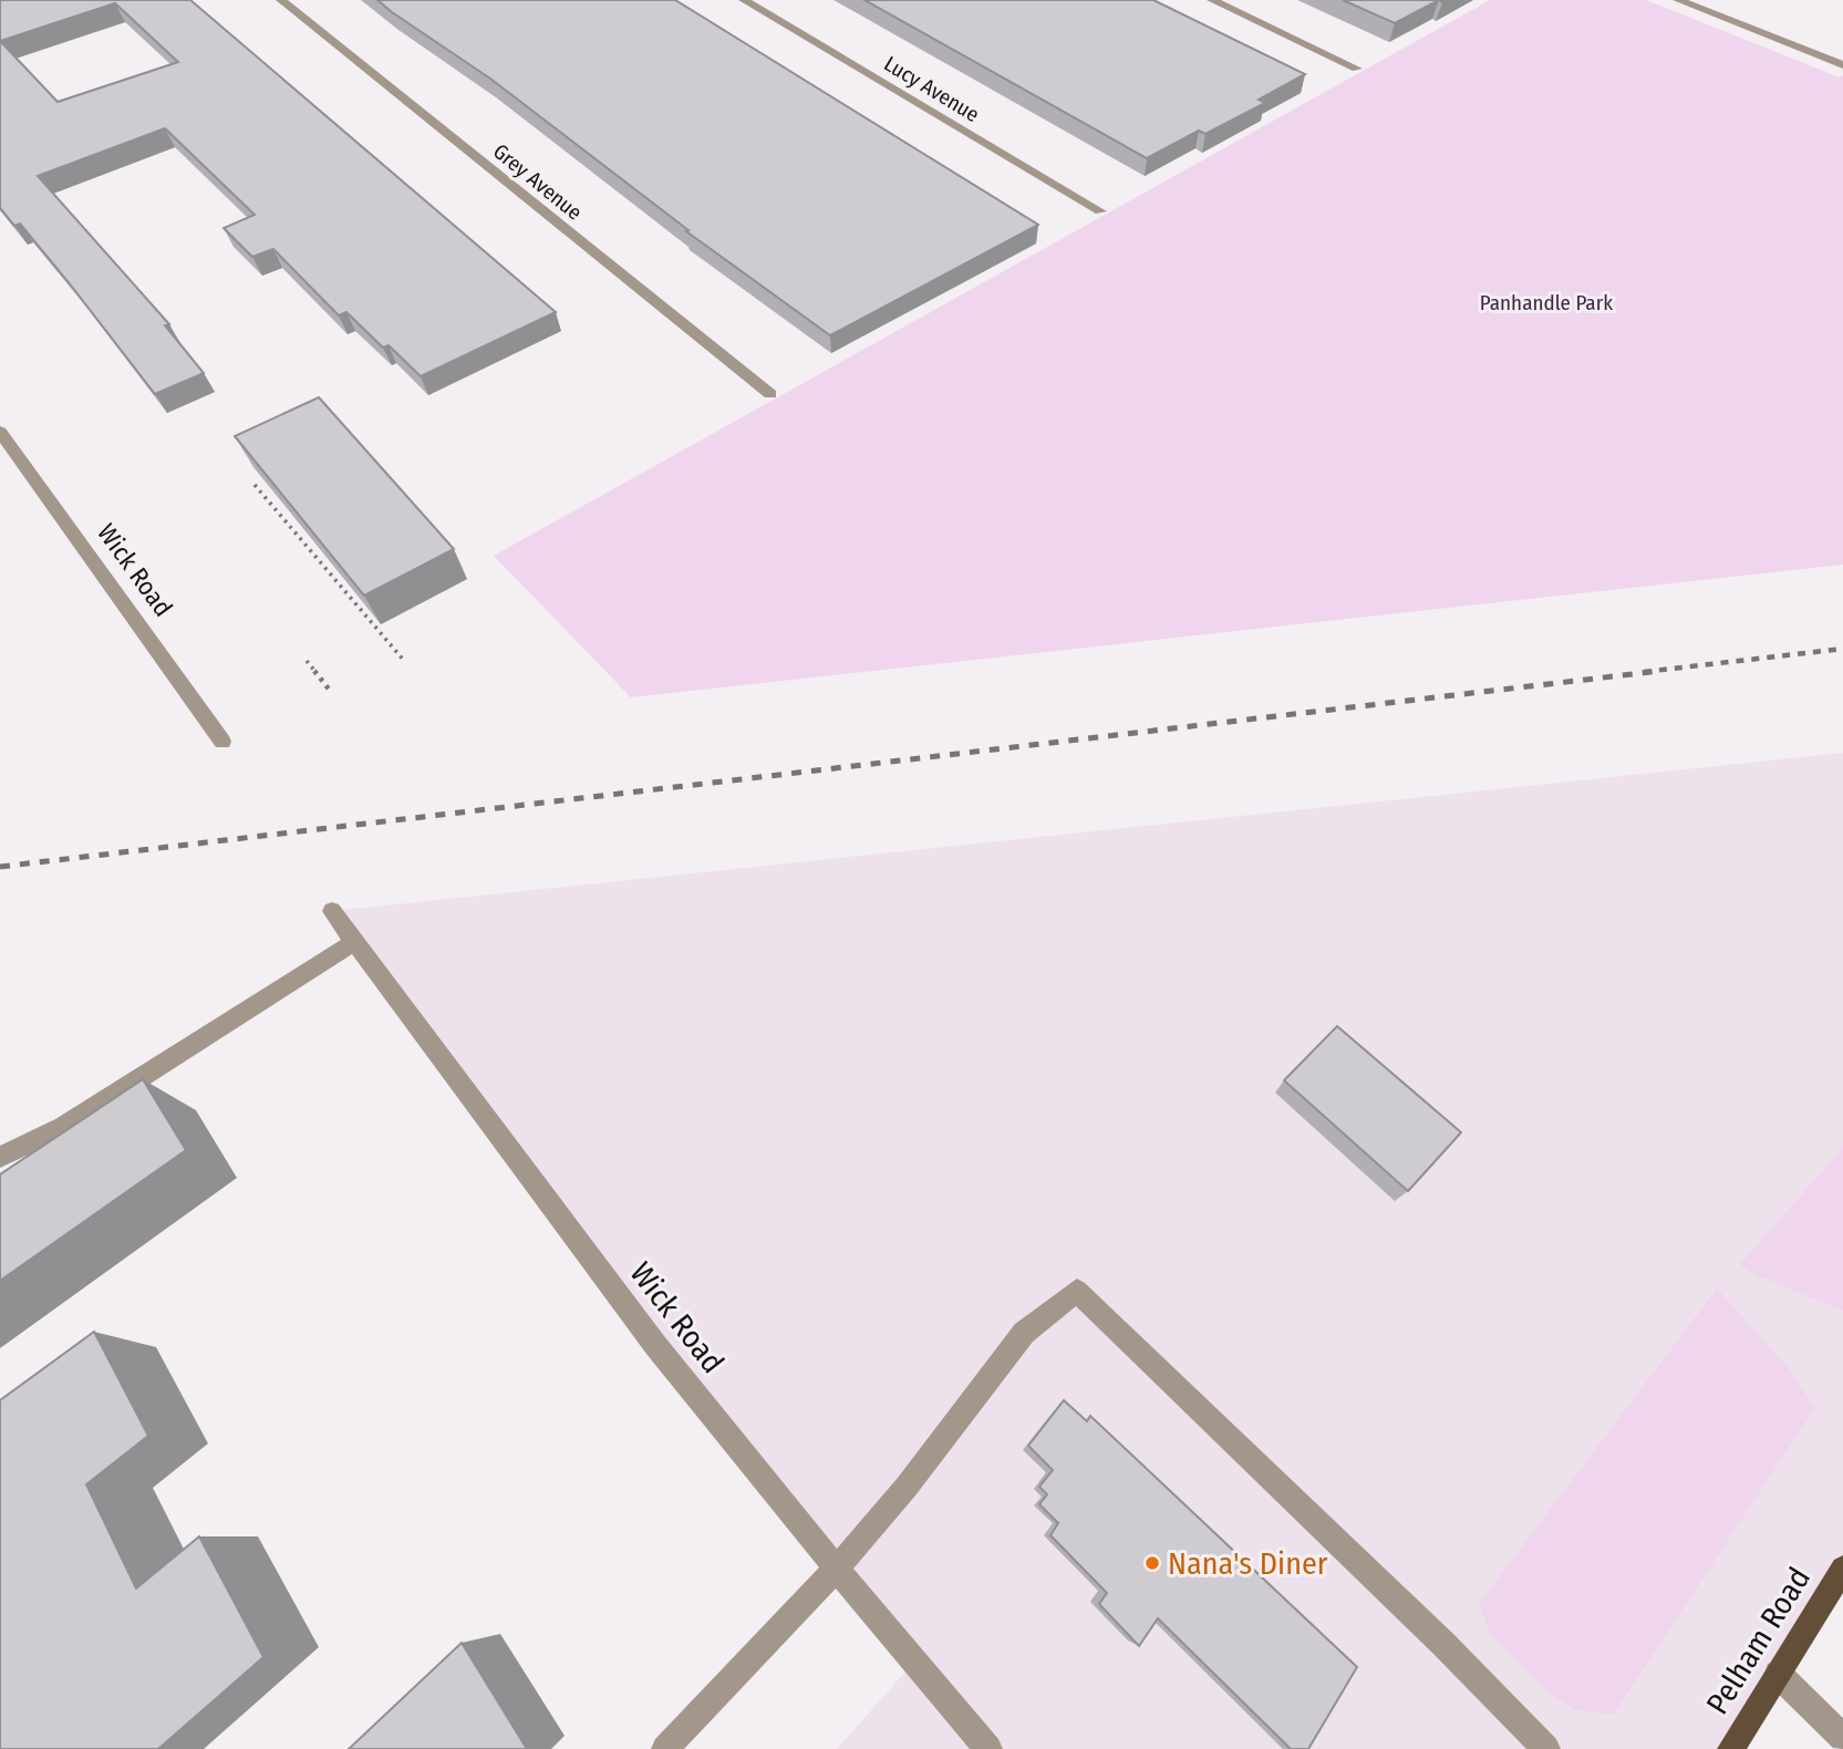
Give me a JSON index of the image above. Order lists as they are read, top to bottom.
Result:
{
  "streets": {
    "main road": ["Pelham Road"],
    "street": ["Lucy Avenue", "Grey Avenue", "Wick Road"]
  },
  "parks": ["Panhandle Park"],
  "places": ["Nana's Diner"]
}
